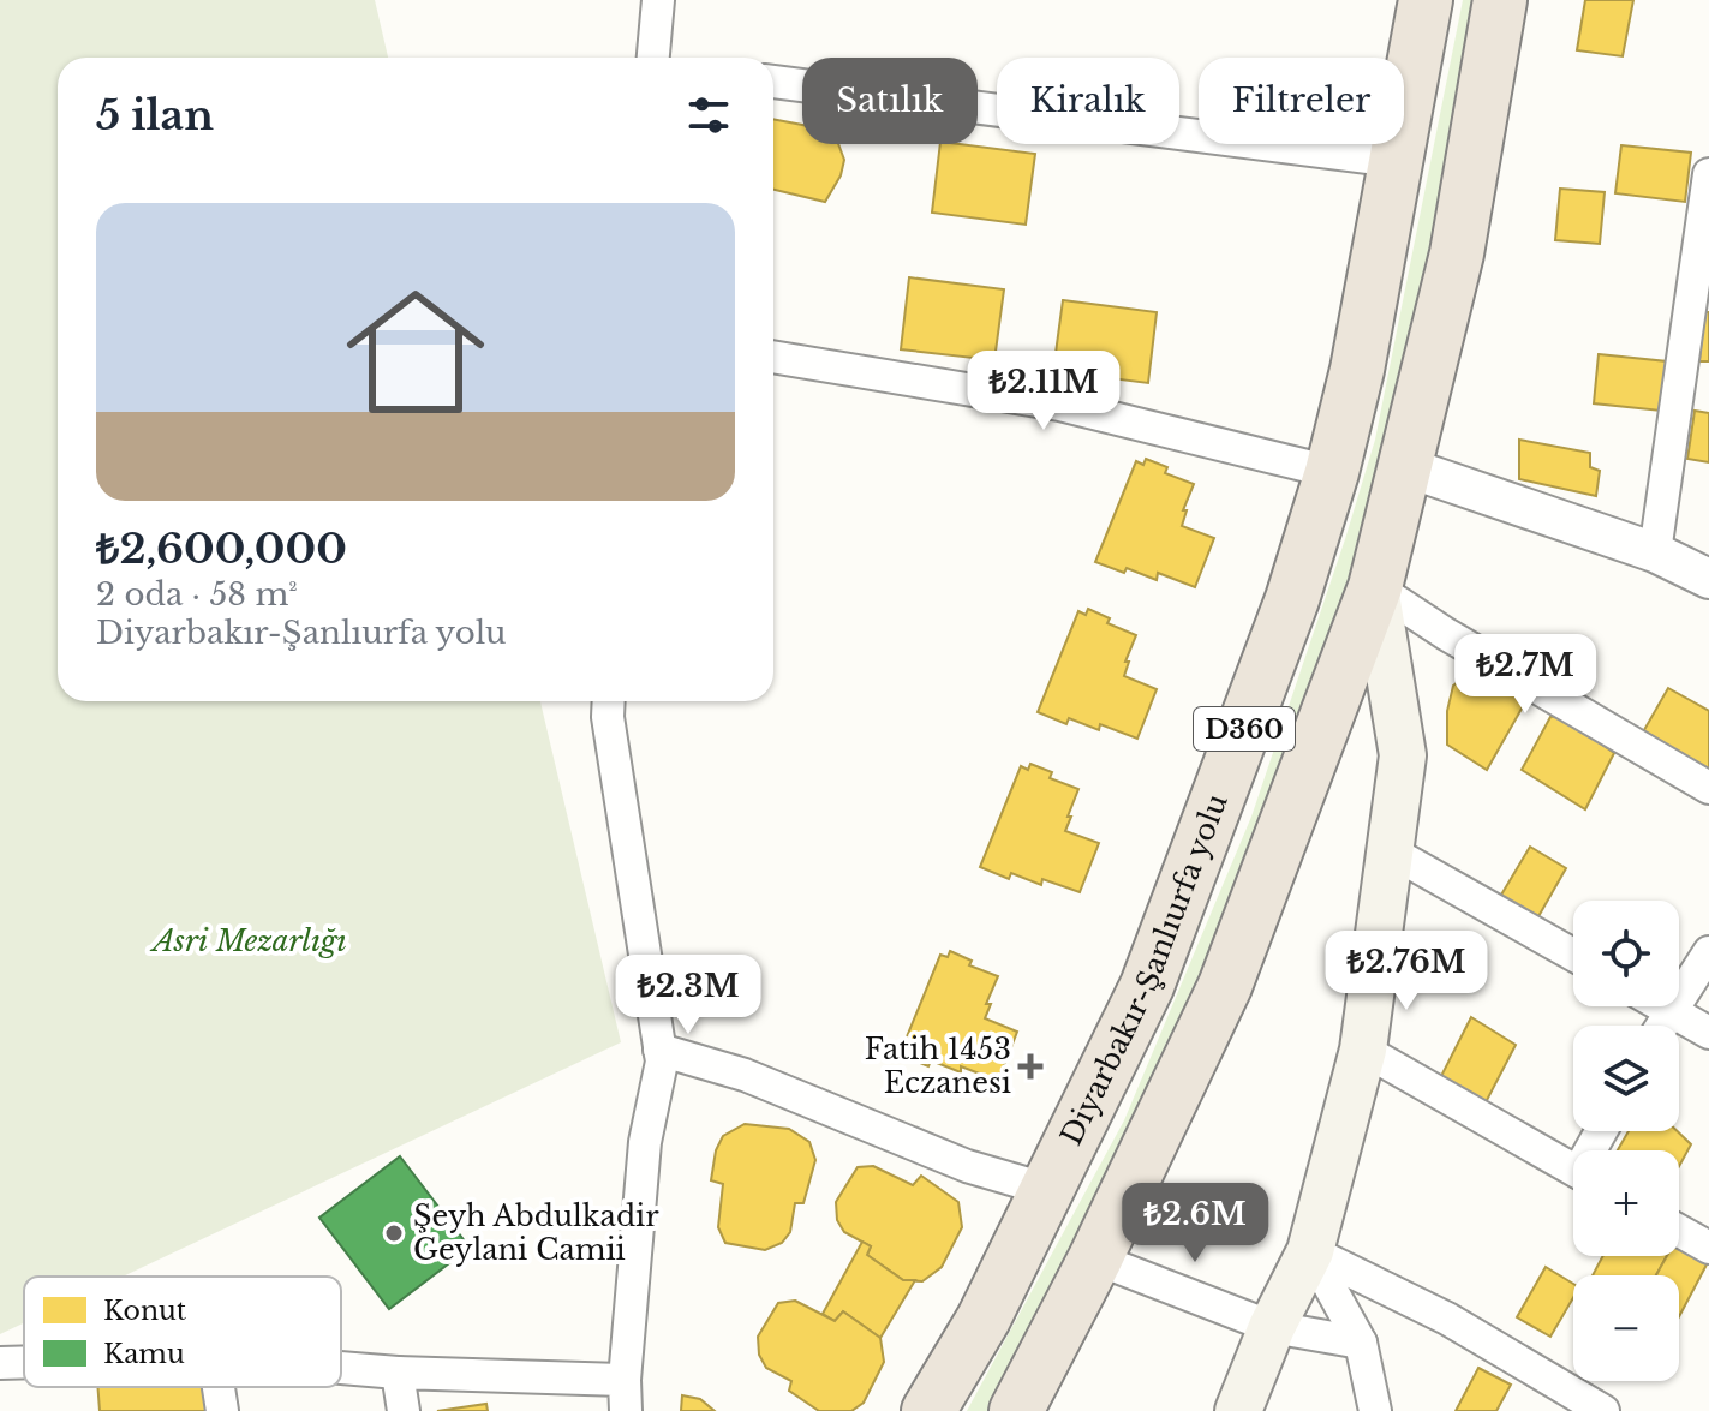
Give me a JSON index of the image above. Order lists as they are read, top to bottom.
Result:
{
  "streets": {
    "highway": ["D360", "Diyarbakır-Şanlıurfa yolu"]
  },
  "parks": ["Asri Mezarlığı"],
  "places": {
    "health": ["Fatih 1453 Eczanesi"],
    "other": ["Şeyh Abdulkadir Geylani Camii"]
  },
  "legend": ["Konut", "Kamu"],
  "page": {
    "chip": ["Satılık", "Kiralık", "Filtreler"],
    "heading": "5 ilan",
    "list": [
      {
        "name": "₺2,600,000",
        "note": "2 oda · 58 m² · Diyarbakır-Şanlıurfa yolu"
      }
    ],
    "price": [
      "₺2.11M",
      "₺2.7M",
      "₺2.76M",
      "₺2.3M",
      "₺2.6M"
    ],
    "map_buttons": ["+", "−"]
  }
}
